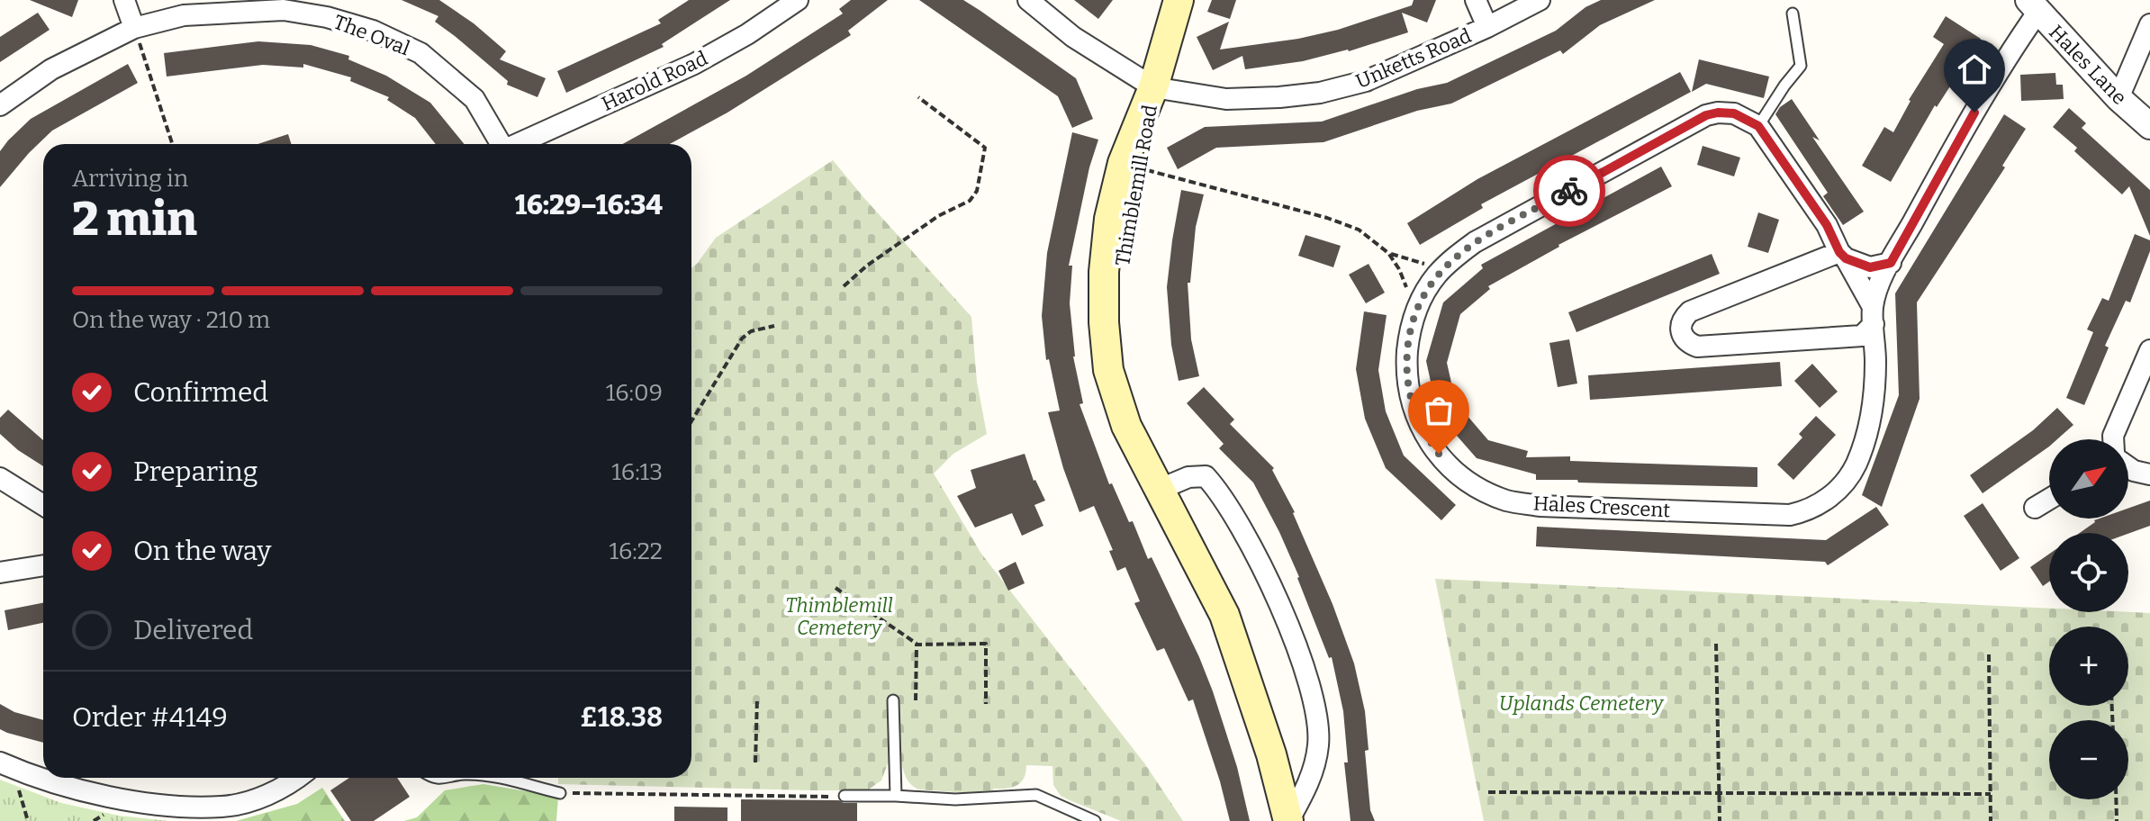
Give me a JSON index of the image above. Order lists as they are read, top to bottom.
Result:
{
  "streets": {
    "main road": ["Thimblemill Road"],
    "street": [
      "The Oval",
      "Unketts Road",
      "Hales Lane",
      "Harold Road",
      "Hales Crescent"
    ]
  },
  "crossings": [
    ["Unketts Road", "Thimblemill Road"],
    ["Hales Lane", "Hales Crescent"]
  ],
  "parks": ["Thimblemill Cemetery", "Uplands Cemetery"],
  "north": "top right",
  "page": {
    "heading": ["2 min", "Arriving in", "16:29–16:34"],
    "panel": ["Order #4149", "£18.38"],
    "bar": "On the way · 210 m",
    "list": [
      ["Confirmed", "16:09"],
      ["Preparing", "16:13"],
      ["On the way", "16:22"],
      "Delivered"
    ],
    "map_buttons": ["+", "−"]
  }
}
